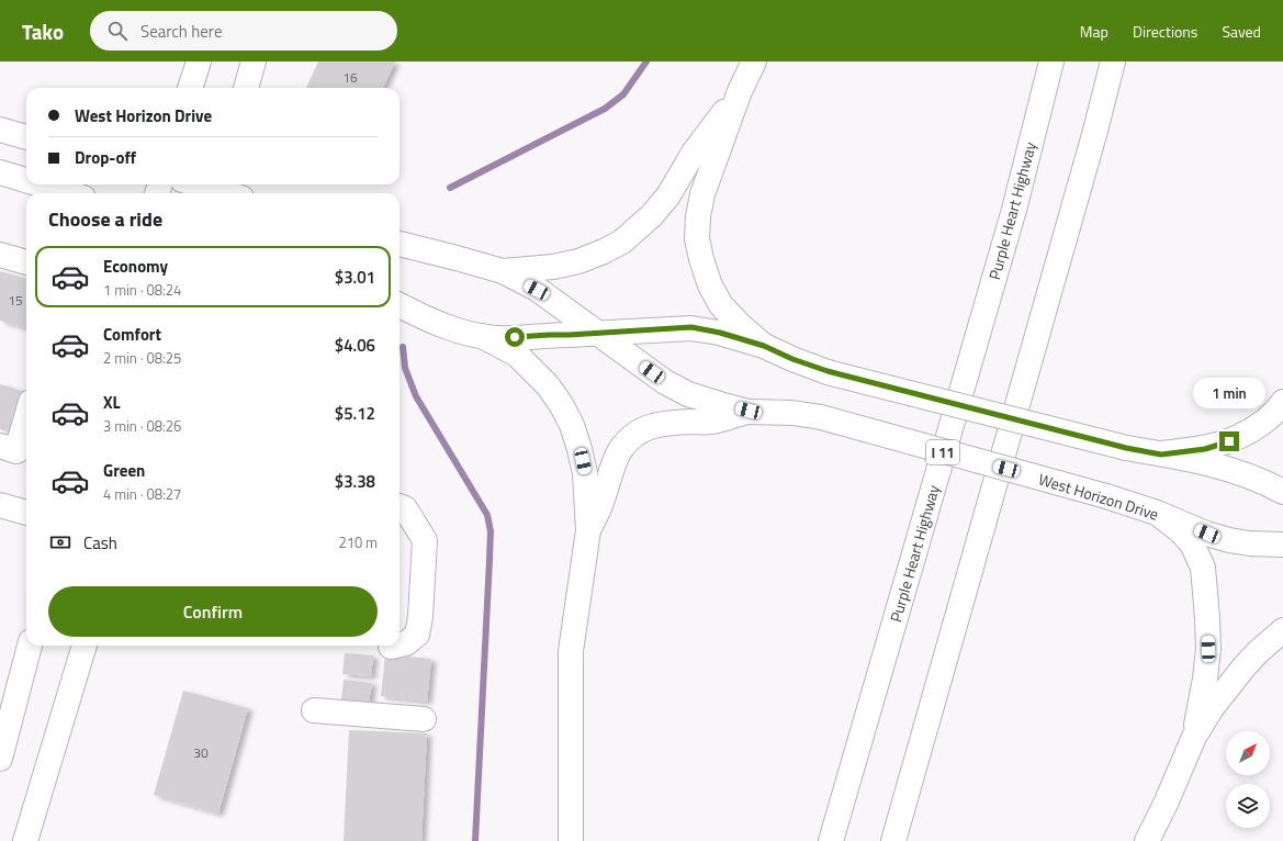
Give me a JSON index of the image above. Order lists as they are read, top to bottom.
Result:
{
  "streets": {
    "main road": ["Purple Heart Highway", "I 11", "West Horizon Drive"]
  },
  "house_numbers": ["16", "15", "30"],
  "north": "top right",
  "page": {
    "header": "Tako",
    "search": "Search here",
    "nav": ["Map", "Directions", "Saved"],
    "banner": ["West Horizon Drive", "Drop-off"],
    "heading": "Choose a ride",
    "list": [
      {
        "name": "Economy",
        "note": "1 min · 08:24",
        "value": "$3.01"
      },
      {
        "name": "Comfort",
        "note": "2 min · 08:25",
        "value": "$4.06"
      },
      {
        "name": "XL",
        "note": "3 min · 08:26",
        "value": "$5.12"
      },
      {
        "name": "Green",
        "note": "4 min · 08:27",
        "value": "$3.38"
      }
    ],
    "bubble": "1 min",
    "pay": ["Cash", "210 m"],
    "buttons": "Confirm"
  }
}
